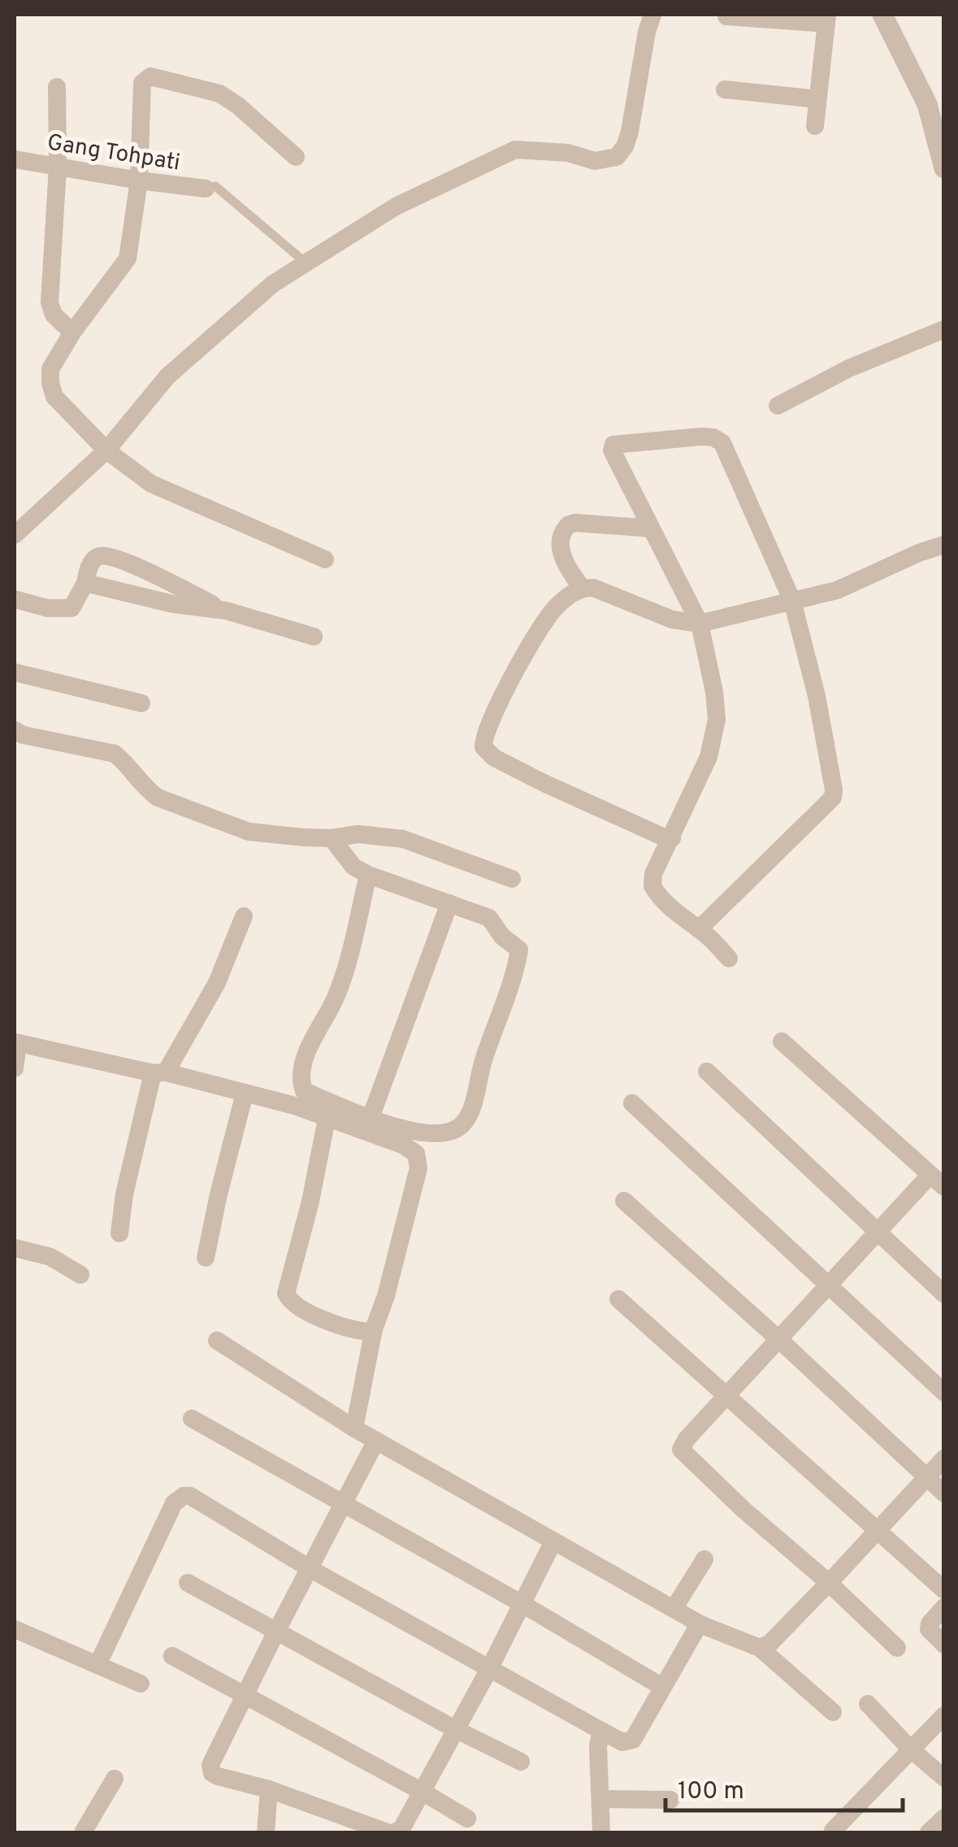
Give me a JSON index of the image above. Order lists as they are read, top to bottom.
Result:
{
  "streets": {
    "street": ["Gang Tohpati"]
  },
  "scale_bar": "100 m"
}
